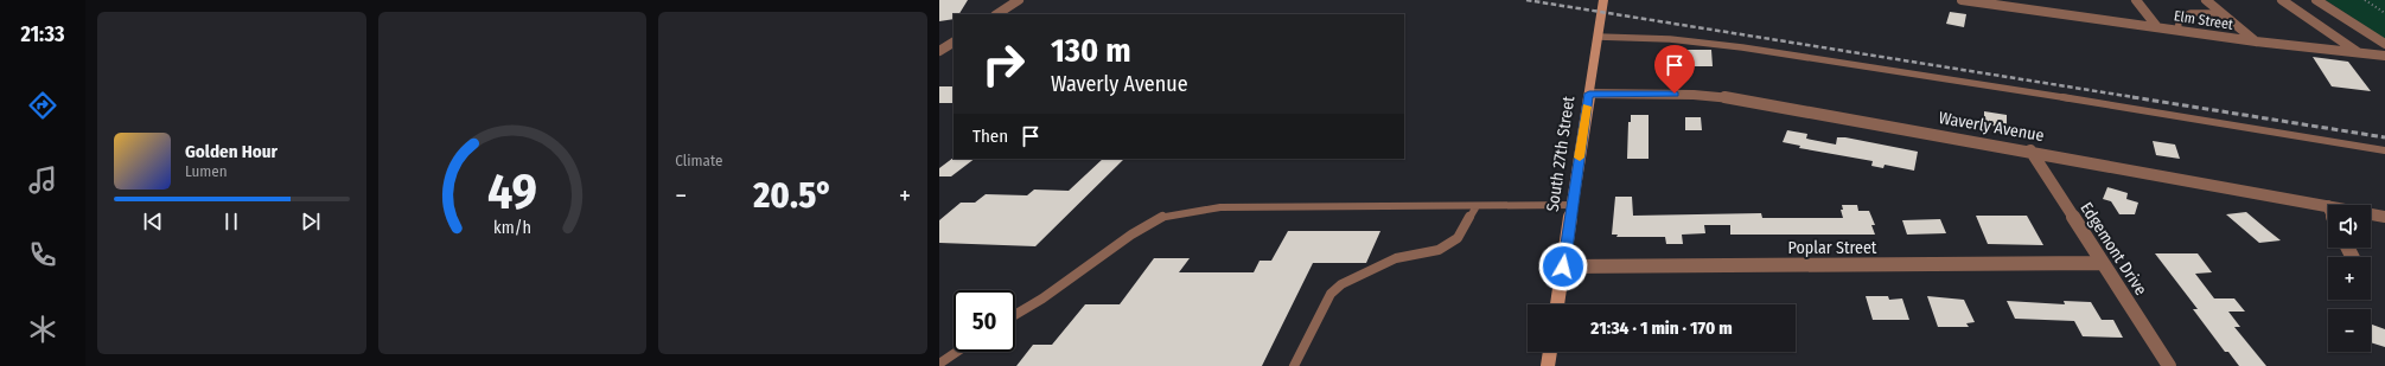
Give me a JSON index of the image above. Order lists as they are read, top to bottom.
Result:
{
  "streets": {
    "main road": ["South 27th Street"],
    "street": [
      "Elm Street",
      "Waverly Avenue",
      "Poplar Street",
      "Edgemont Drive"
    ]
  },
  "crossings": [
    ["Waverly Avenue", "South 27th Street"],
    ["Waverly Avenue", "Edgemont Drive"],
    ["South 27th Street", "Poplar Street"],
    ["Poplar Street", "Edgemont Drive"]
  ],
  "page": {
    "tabs": "21:33",
    "tile": "Climate",
    "turn": ["130 m", "Waverly Avenue"],
    "then": "Then",
    "song": ["Golden Hour", "Lumen"],
    "heat": ["−", "20.5°", "+"],
    "map_buttons": ["+", "−"],
    "limit": "50",
    "trip": "21:34 · 1 min · 170 m",
    "gauge": ["49", "km/h"]
  }
}
